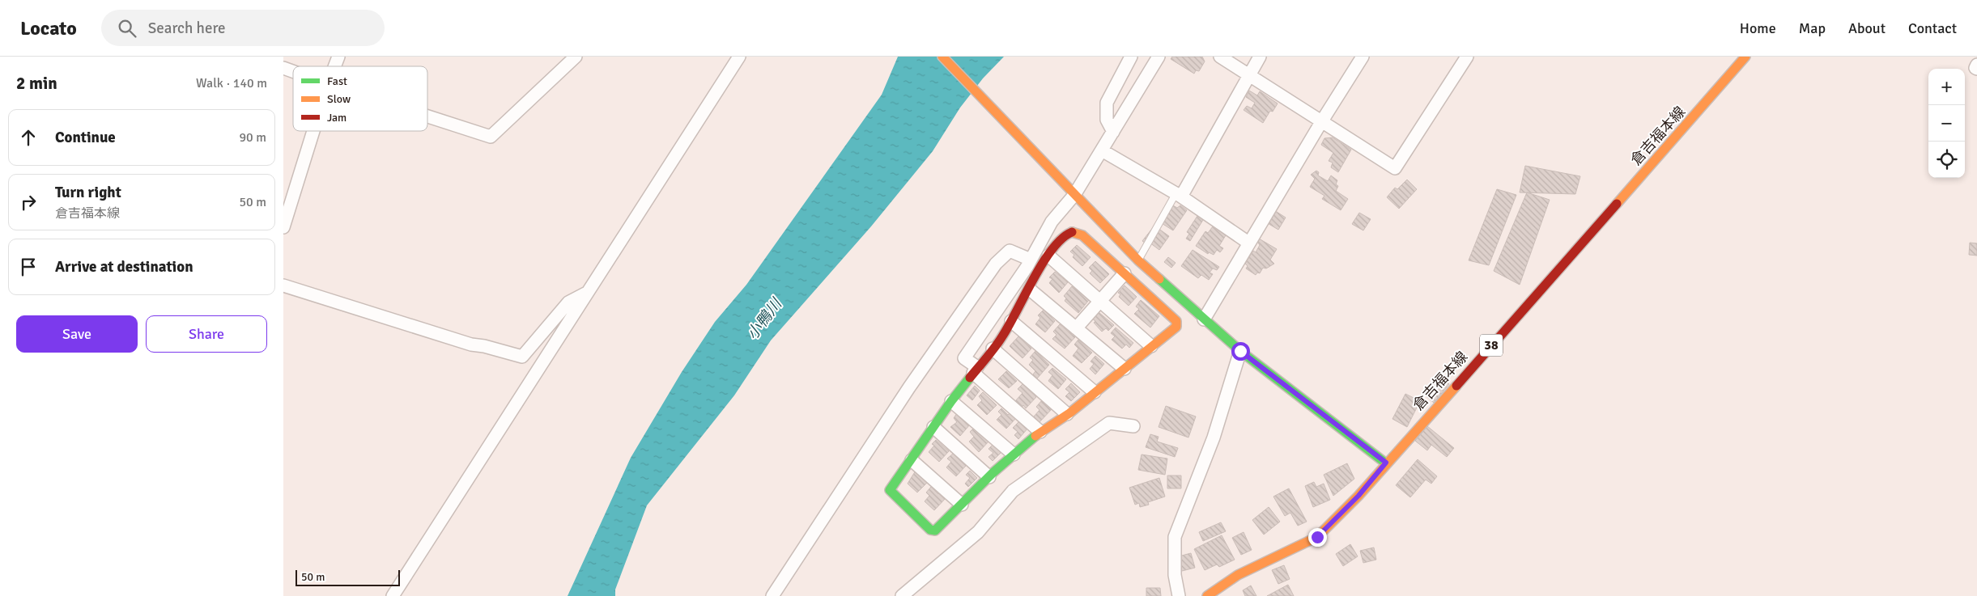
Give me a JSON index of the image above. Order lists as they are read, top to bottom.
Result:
{
  "streets": {
    "street": ["倉吉福本線", "38"]
  },
  "water": ["小鴨川"],
  "legend": ["Fast", "Slow", "Jam"],
  "scale_bar": "50 m",
  "page": {
    "header": "Locato",
    "search": "Search here",
    "nav": [
      "Home",
      "Map",
      "About",
      "Contact"
    ],
    "heading": ["2 min", "Walk · 140 m"],
    "map_buttons": ["+", "−"],
    "list": [
      ["Continue", "90 m"],
      ["Turn right", "倉吉福本線", "50 m"],
      "Arrive at destination"
    ],
    "buttons": ["Save", "Share"],
    "scale": "50 m"
  }
}
